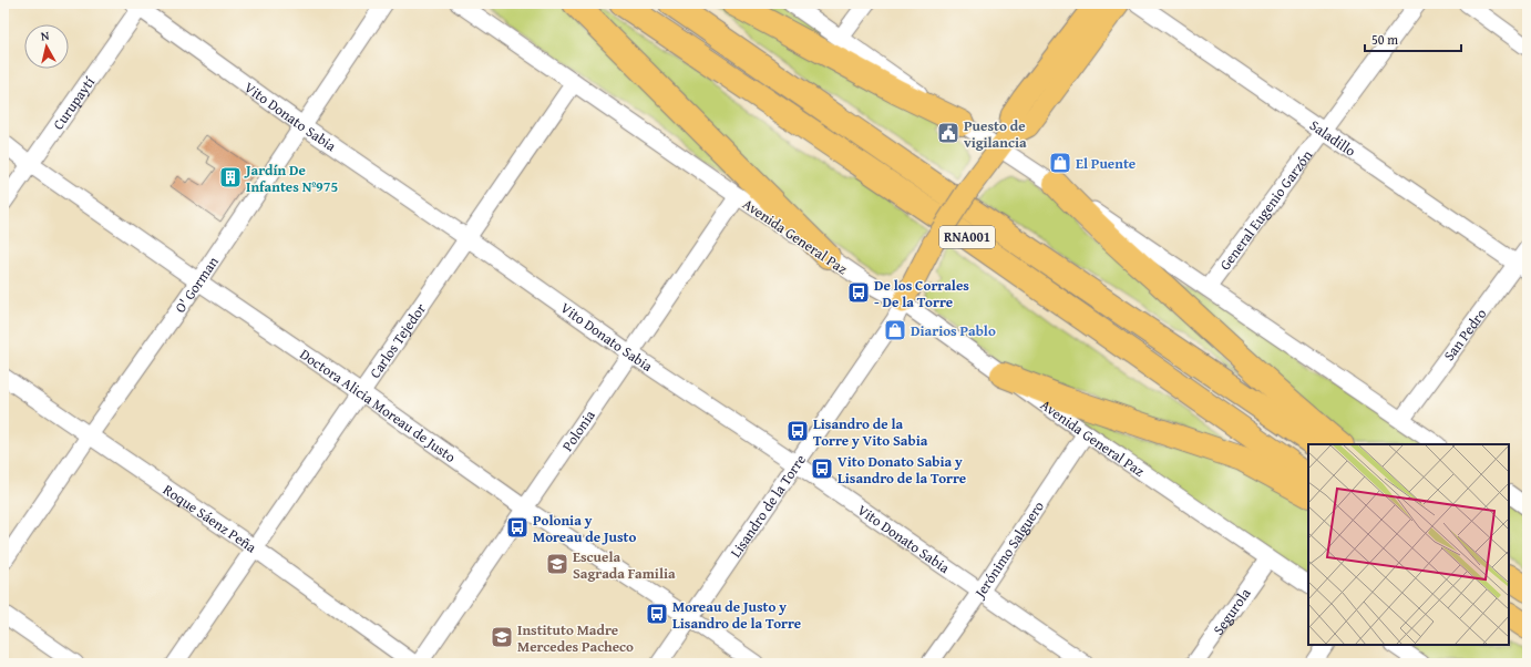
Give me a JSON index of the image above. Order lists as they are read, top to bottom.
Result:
{
  "streets": {
    "highway": ["RNA001"],
    "street": [
      "Curupaytí",
      "Vito Donato Sabia",
      "Saladillo",
      "General Eugenio Garzón",
      "Avenida General Paz",
      "O' Gorman",
      "San Pedro",
      "Carlos Tejedor",
      "Doctora Alicia Moreau de Justo",
      "Polonia",
      "Lisandro de la Torre",
      "Roque Sáenz Peña",
      "Jerónimo Salguero",
      "Segurola"
    ]
  },
  "crossings": [
    ["Curupaytí", "Vito Donato Sabia"],
    ["Curupaytí", "Doctora Alicia Moreau de Justo"],
    ["Vito Donato Sabia", "O' Gorman"],
    ["Vito Donato Sabia", "Carlos Tejedor"],
    ["Vito Donato Sabia", "Polonia"],
    ["Vito Donato Sabia", "Lisandro de la Torre"],
    ["Vito Donato Sabia", "Jerónimo Salguero"],
    ["Saladillo", "General Eugenio Garzón"],
    ["Saladillo", "San Pedro"],
    ["Avenida General Paz", "Carlos Tejedor"],
    ["Avenida General Paz", "Polonia"],
    ["Avenida General Paz", "Lisandro de la Torre"],
    ["Avenida General Paz", "Jerónimo Salguero"],
    ["Avenida General Paz", "Segurola"],
    ["O' Gorman", "Doctora Alicia Moreau de Justo"],
    ["O' Gorman", "Roque Sáenz Peña"],
    ["Carlos Tejedor", "Doctora Alicia Moreau de Justo"],
    ["Carlos Tejedor", "Roque Sáenz Peña"],
    ["Doctora Alicia Moreau de Justo", "Polonia"],
    ["Doctora Alicia Moreau de Justo", "Lisandro de la Torre"]
  ],
  "places": {
    "public building": ["Puesto de vigilancia"],
    "shop": ["El Puente", "Diarios Pablo"],
    "building": ["Jardín De Infantes Nº975"],
    "bus stop": [
      "De los Corrales - De la Torre",
      "Lisandro de la Torre y Vito Sabia",
      "Vito Donato Sabia y Lisandro de la Torre",
      "Polonia y Moreau de Justo",
      "Moreau de Justo y Lisandro de la Torre"
    ],
    "school or university": ["Escuela Sagrada Familia", "Instituto Madre Mercedes Pacheco"]
  },
  "scale_bar": "50 m",
  "north": "top"
}
